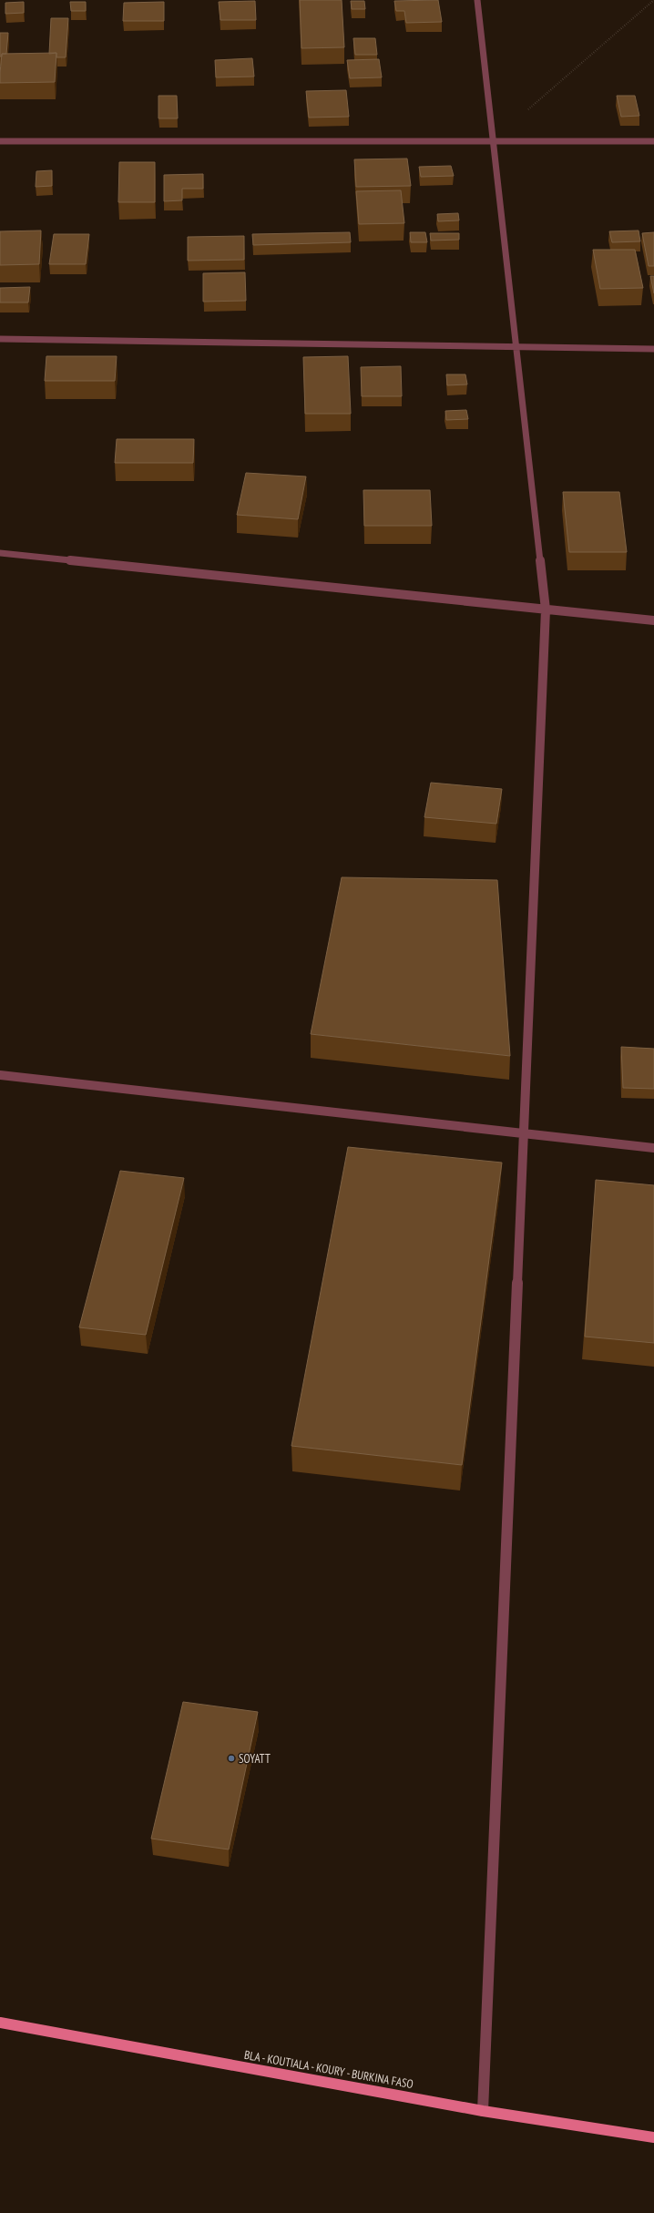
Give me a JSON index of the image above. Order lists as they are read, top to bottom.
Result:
{
  "streets": {
    "main road": ["BLA - KOUTIALA - KOURY - BURKINA FASO"]
  },
  "places": ["SOYATT"]
}
